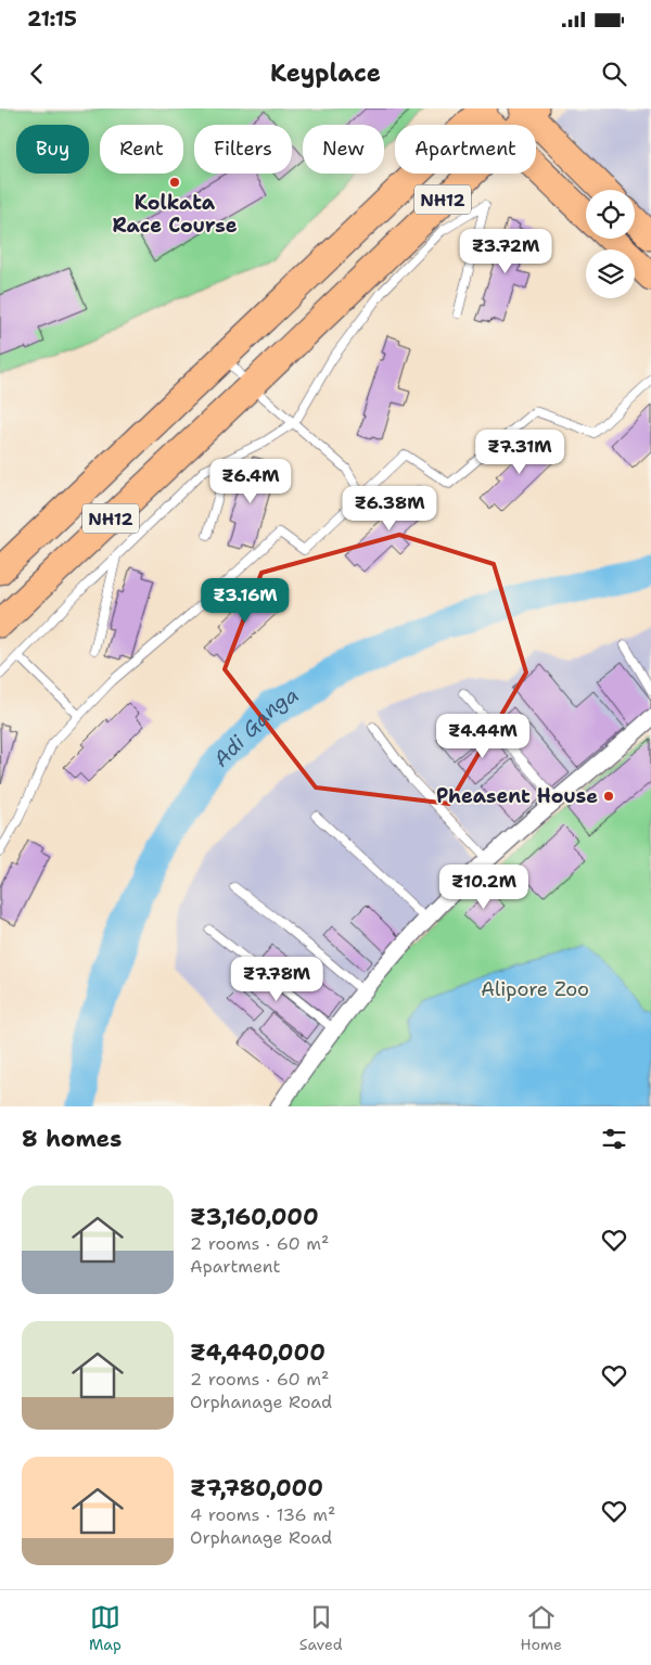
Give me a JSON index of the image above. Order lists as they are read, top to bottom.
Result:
{
  "streets": {
    "highway": ["NH12"]
  },
  "water": ["Adi Ganga"],
  "parks": ["Alipore Zoo"],
  "places": ["Kolkata Race Course", "Pheasent House"],
  "page": {
    "status": "21:15",
    "header": "Keyplace",
    "chip": [
      "Buy",
      "Rent",
      "Filters",
      "New",
      "Apartment"
    ],
    "price": [
      "₹3.72M",
      "₹7.31M",
      "₹6.4M",
      "₹6.38M",
      "₹3.16M",
      "₹4.44M",
      "₹10.2M",
      "₹7.78M"
    ],
    "heading": "8 homes",
    "list": [
      {
        "name": "₹3,160,000",
        "note": "2 rooms · 60 m² · Apartment"
      },
      {
        "name": "₹4,440,000",
        "note": "2 rooms · 60 m² · Orphanage Road"
      },
      {
        "name": "₹7,780,000",
        "note": "4 rooms · 136 m² · Orphanage Road"
      }
    ],
    "tabs": ["Map", "Saved", "Home"]
  }
}
